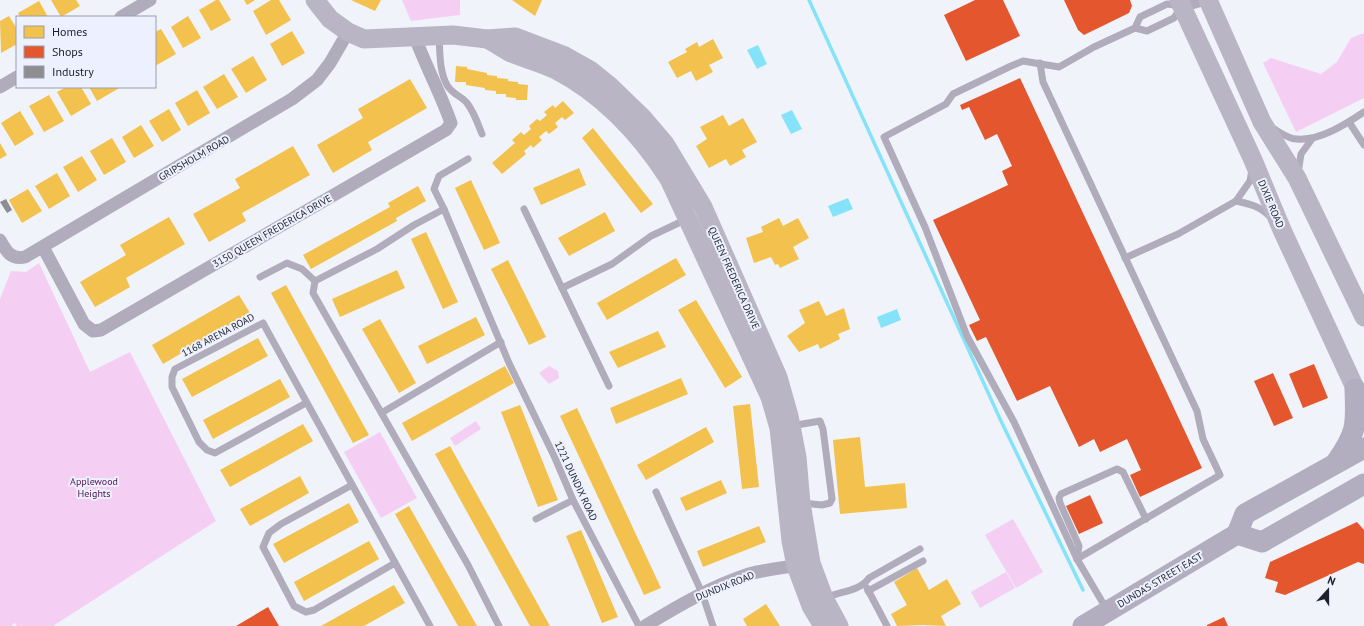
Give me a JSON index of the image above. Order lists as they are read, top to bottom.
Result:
{
  "streets": {
    "main road": ["DUNDAS STREET EAST"],
    "street": [
      "GRIPSHOLM ROAD",
      "DIXIE ROAD",
      "3150 QUEEN FREDERICA DRIVE",
      "QUEEN FREDERICA DRIVE",
      "DUNDIX ROAD"
    ],
    "lane": ["1168 ARENA ROAD", "1221 DUNDIX ROAD"]
  },
  "crossings": [
    ["GRIPSHOLM ROAD", "3150 QUEEN FREDERICA DRIVE"],
    ["GRIPSHOLM ROAD", "QUEEN FREDERICA DRIVE"],
    ["3150 QUEEN FREDERICA DRIVE", "QUEEN FREDERICA DRIVE"],
    ["QUEEN FREDERICA DRIVE", "DUNDIX ROAD"]
  ],
  "parks": ["Applewood Heights"],
  "legend": ["Homes", "Shops", "Industry"],
  "north": "top"
}
